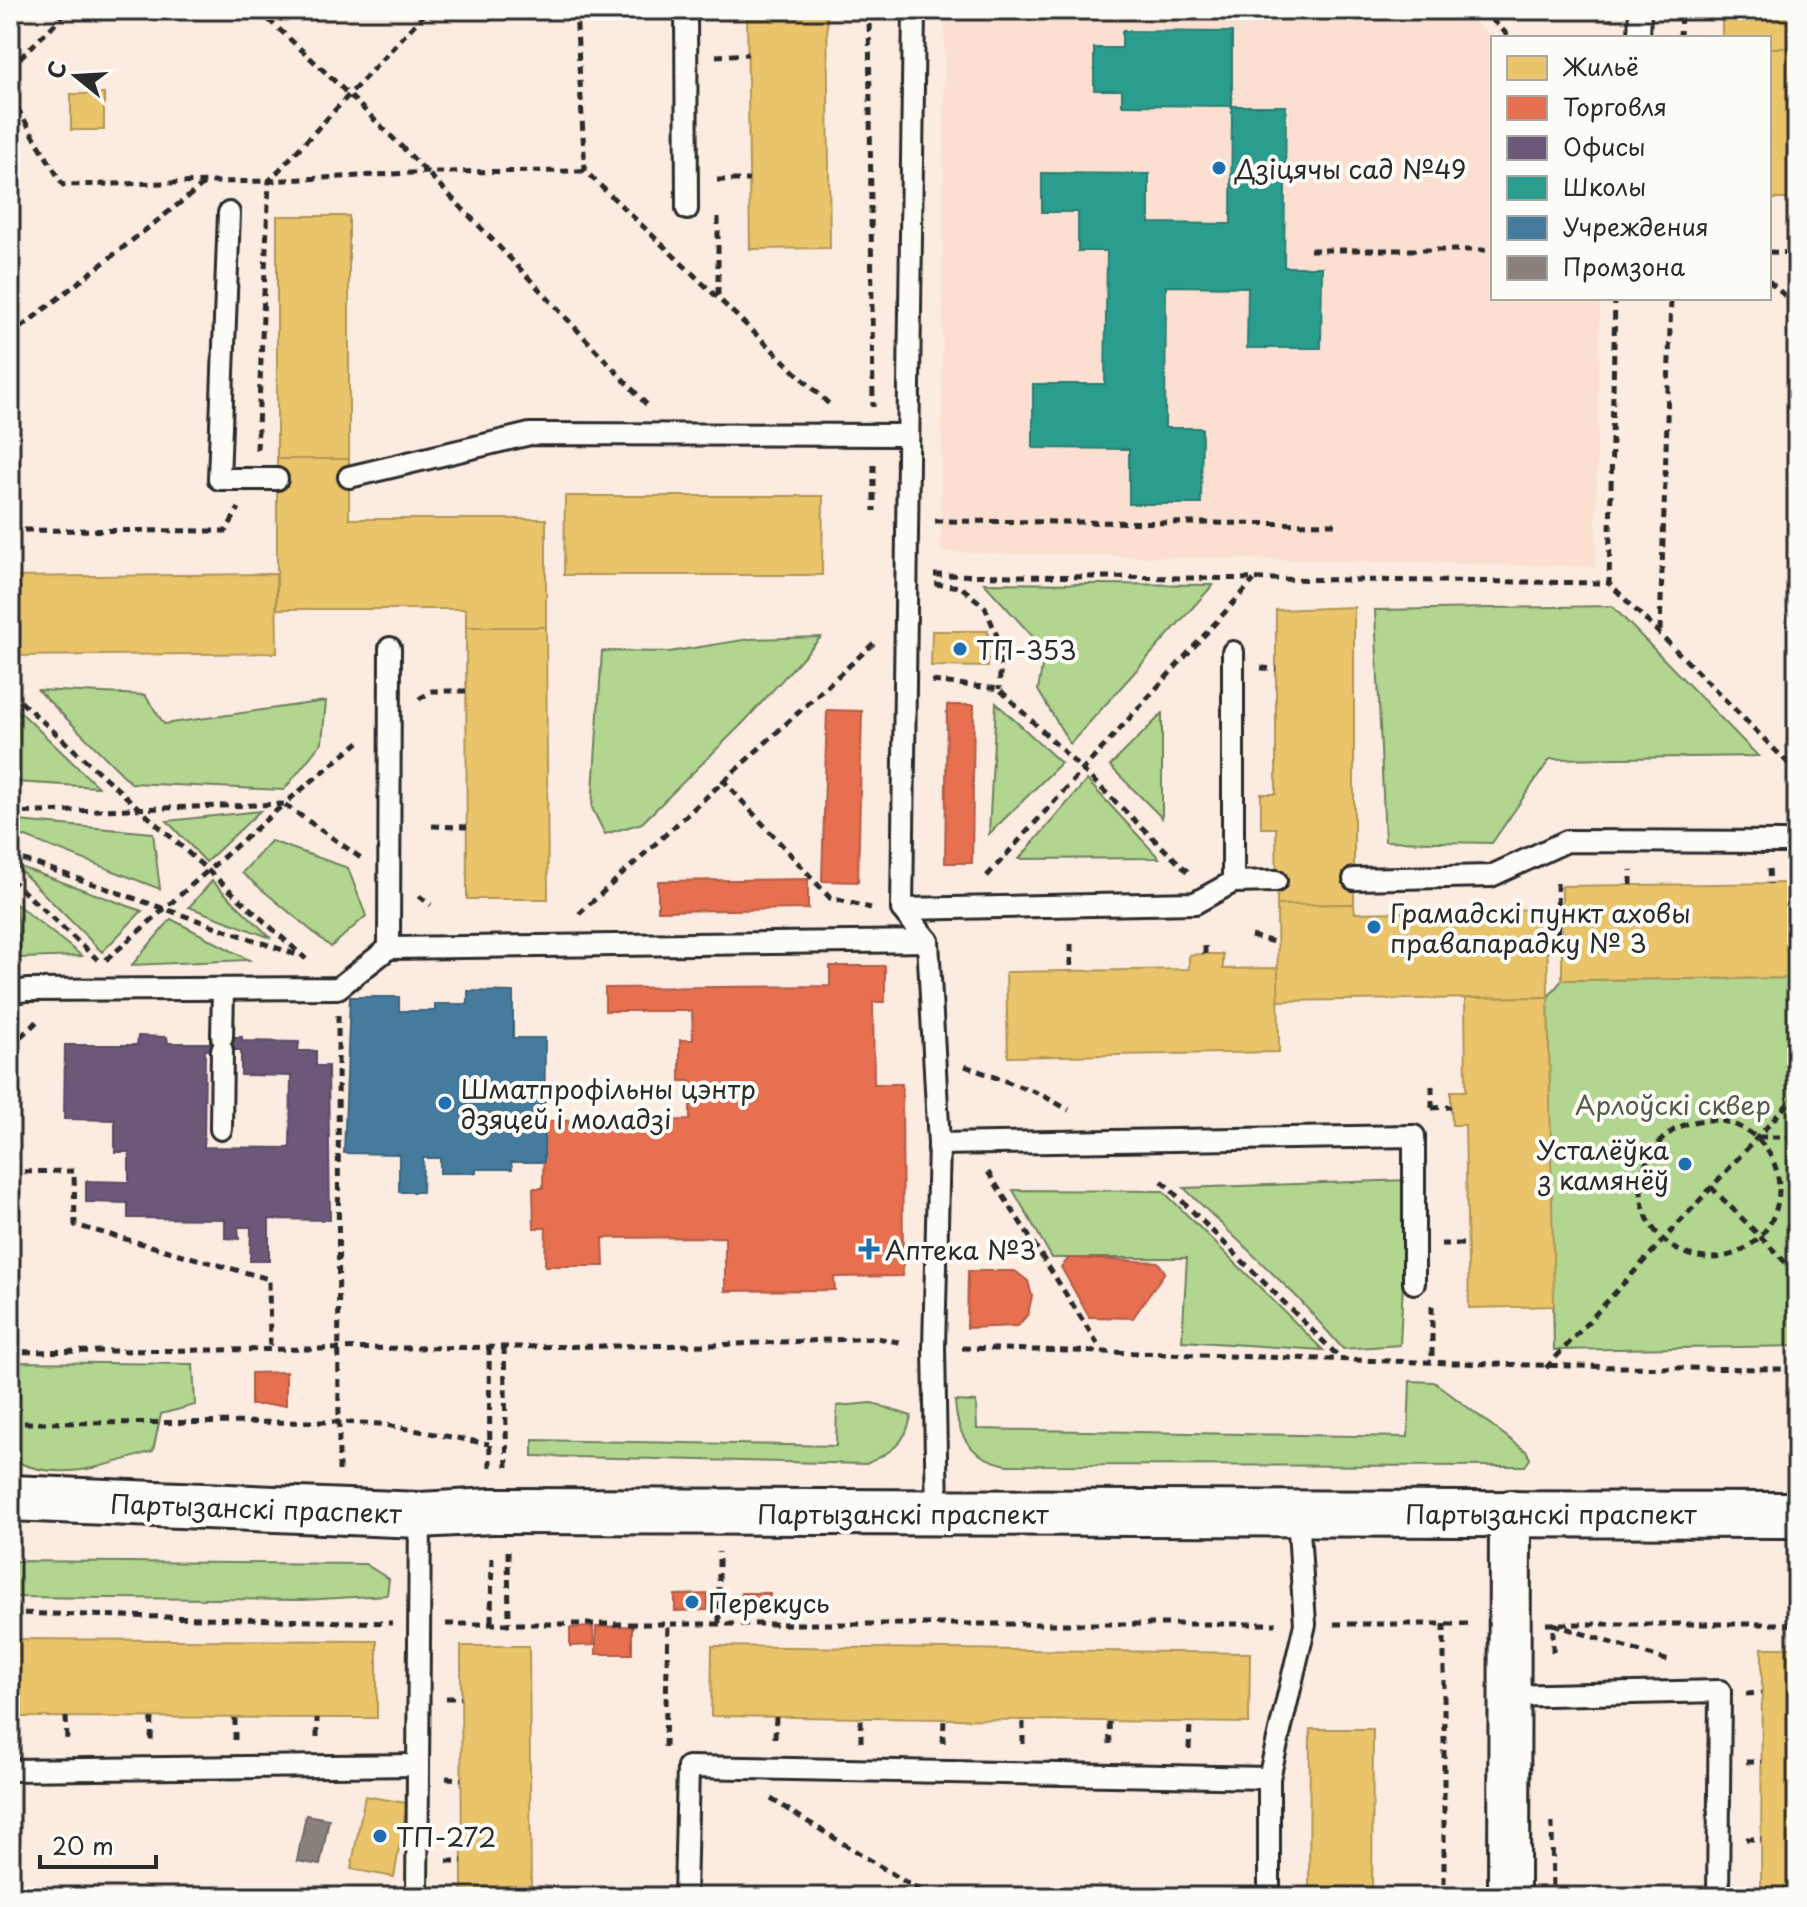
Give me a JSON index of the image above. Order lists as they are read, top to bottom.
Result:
{
  "streets": {
    "main road": ["Партызанскі праспект"]
  },
  "parks": ["Арлоўскі сквер"],
  "places": {
    "other": [
      "Дзіцячы сад №49",
      "ТП-353",
      "Грамадскі пункт аховы правапарадку № 3",
      "Шматпрофільны цэнтр дзяцей і моладзі",
      "Усталёўка з камянёў",
      "Перекусь",
      "ТП-272"
    ],
    "health": ["Аптека №3"]
  },
  "legend": [
    "Жильё",
    "Торговля",
    "Офисы",
    "Школы",
    "Учреждения",
    "Промзона"
  ],
  "scale_bar": "20 m",
  "north": "left"
}
